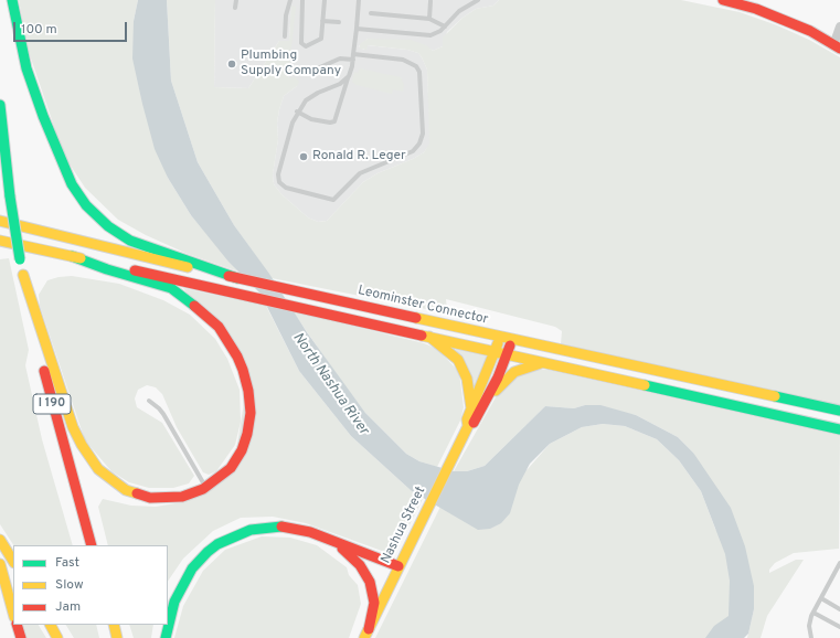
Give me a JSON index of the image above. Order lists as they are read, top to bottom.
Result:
{
  "streets": {
    "main road": ["Leominster Connector", "I 190", "Nashua Street"]
  },
  "crossings": [
    ["Leominster Connector", "Nashua Street"]
  ],
  "water": ["North Nashua River"],
  "places": ["Plumbing Supply Company", "Ronald R. Leger"],
  "legend": ["Fast", "Slow", "Jam"],
  "scale_bar": "100 m"
}
